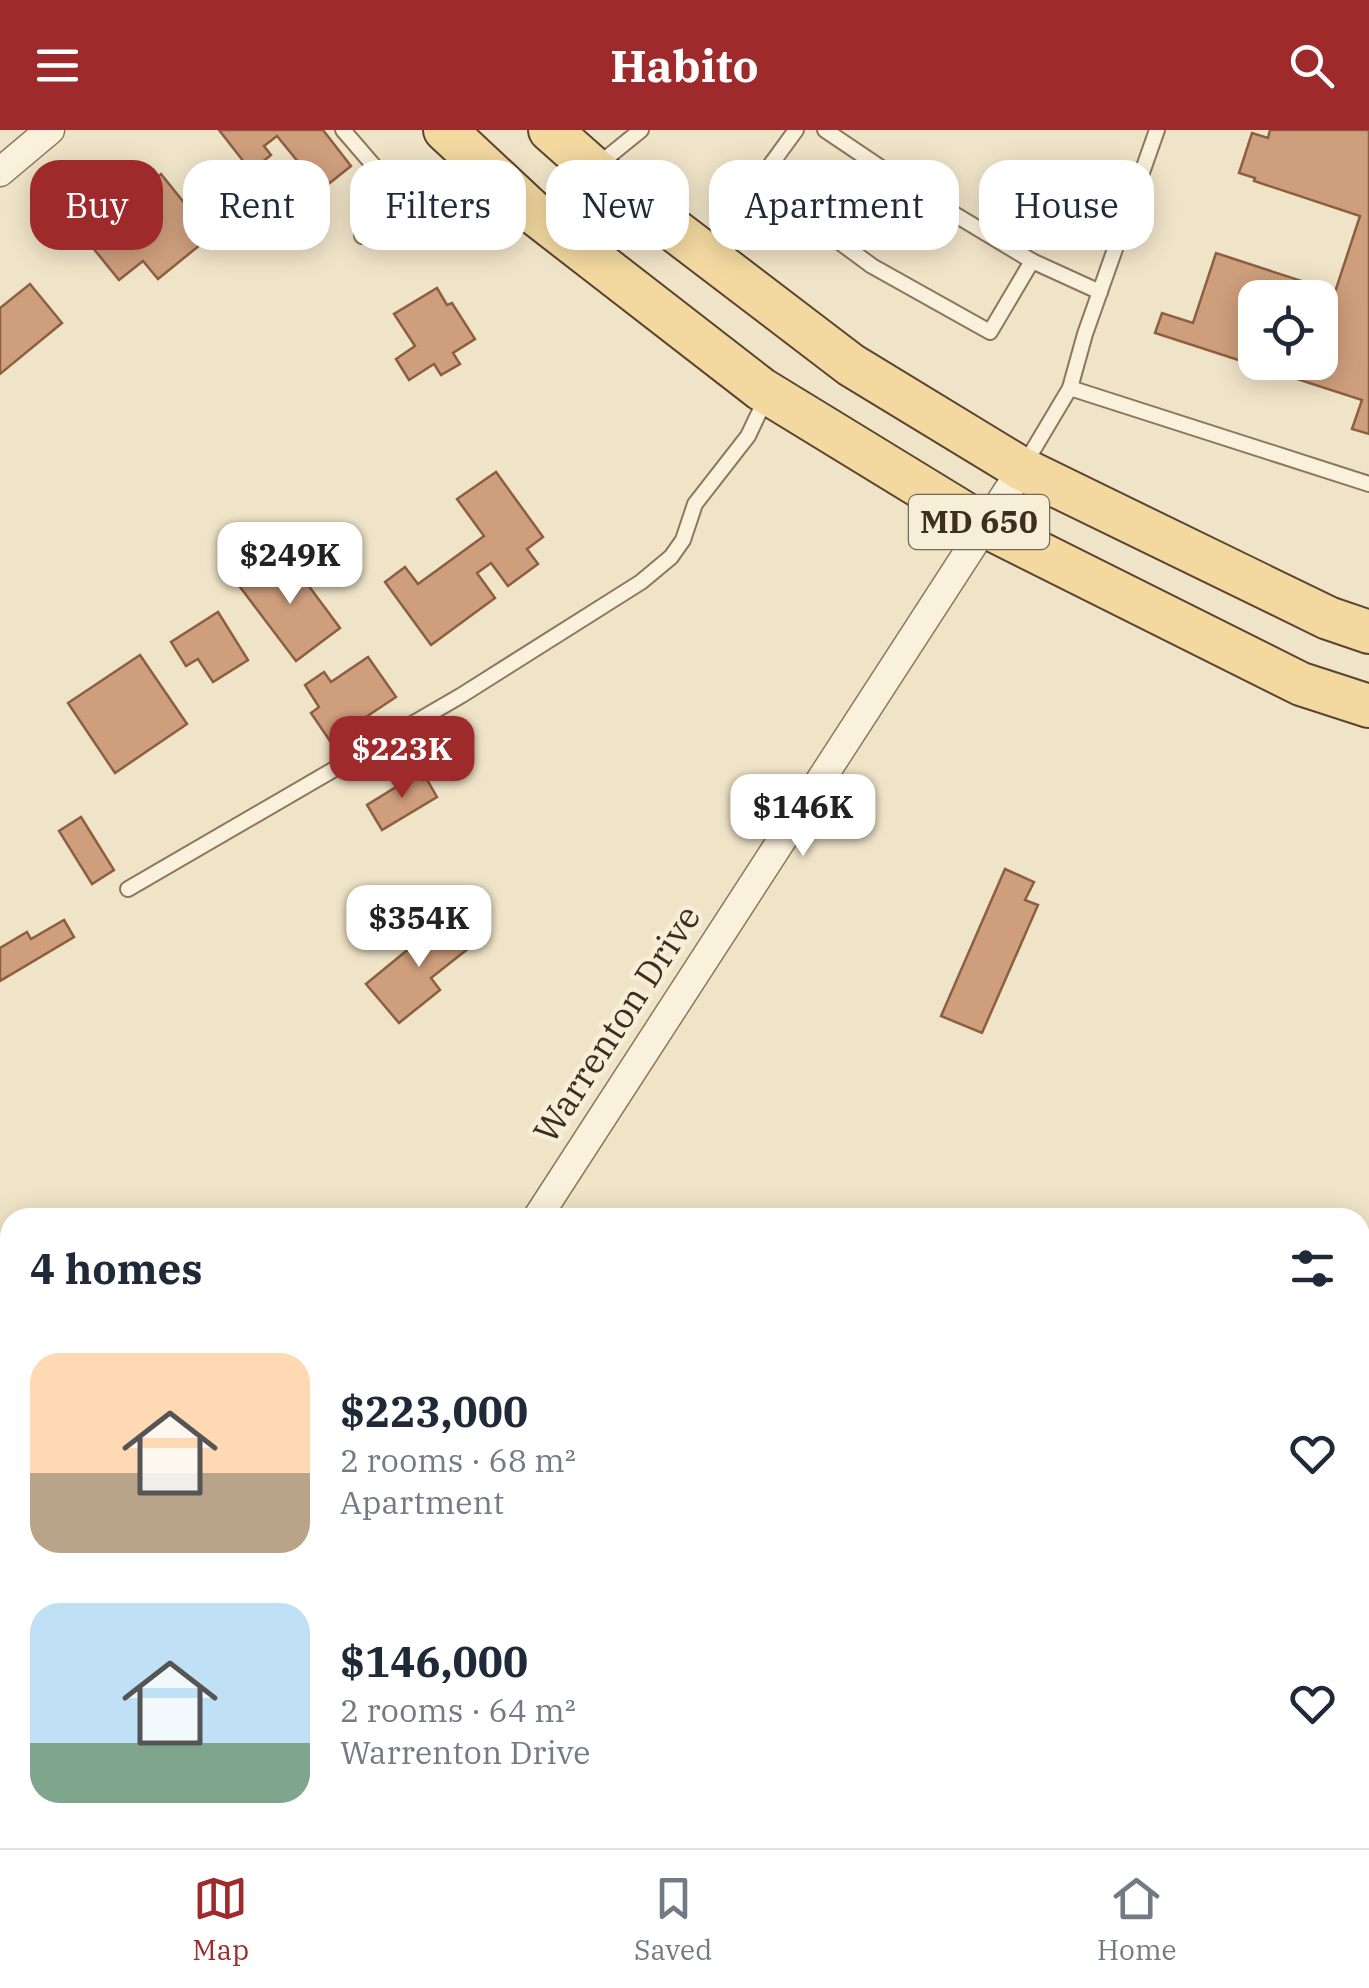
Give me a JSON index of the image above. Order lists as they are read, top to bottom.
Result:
{
  "streets": {
    "main road": ["MD 650"],
    "street": ["Warrenton Drive"]
  },
  "crossings": [
    ["MD 650", "Warrenton Drive"]
  ],
  "page": {
    "header": "Habito",
    "chip": [
      "Buy",
      "Rent",
      "Filters",
      "New",
      "Apartment",
      "House"
    ],
    "price": [
      "$249K",
      "$223K",
      "$146K",
      "$354K"
    ],
    "heading": "4 homes",
    "list": [
      {
        "name": "$223,000",
        "note": "2 rooms · 68 m² · Apartment"
      },
      {
        "name": "$146,000",
        "note": "2 rooms · 64 m² · Warrenton Drive"
      }
    ],
    "tabs": ["Map", "Saved", "Home"]
  }
}
